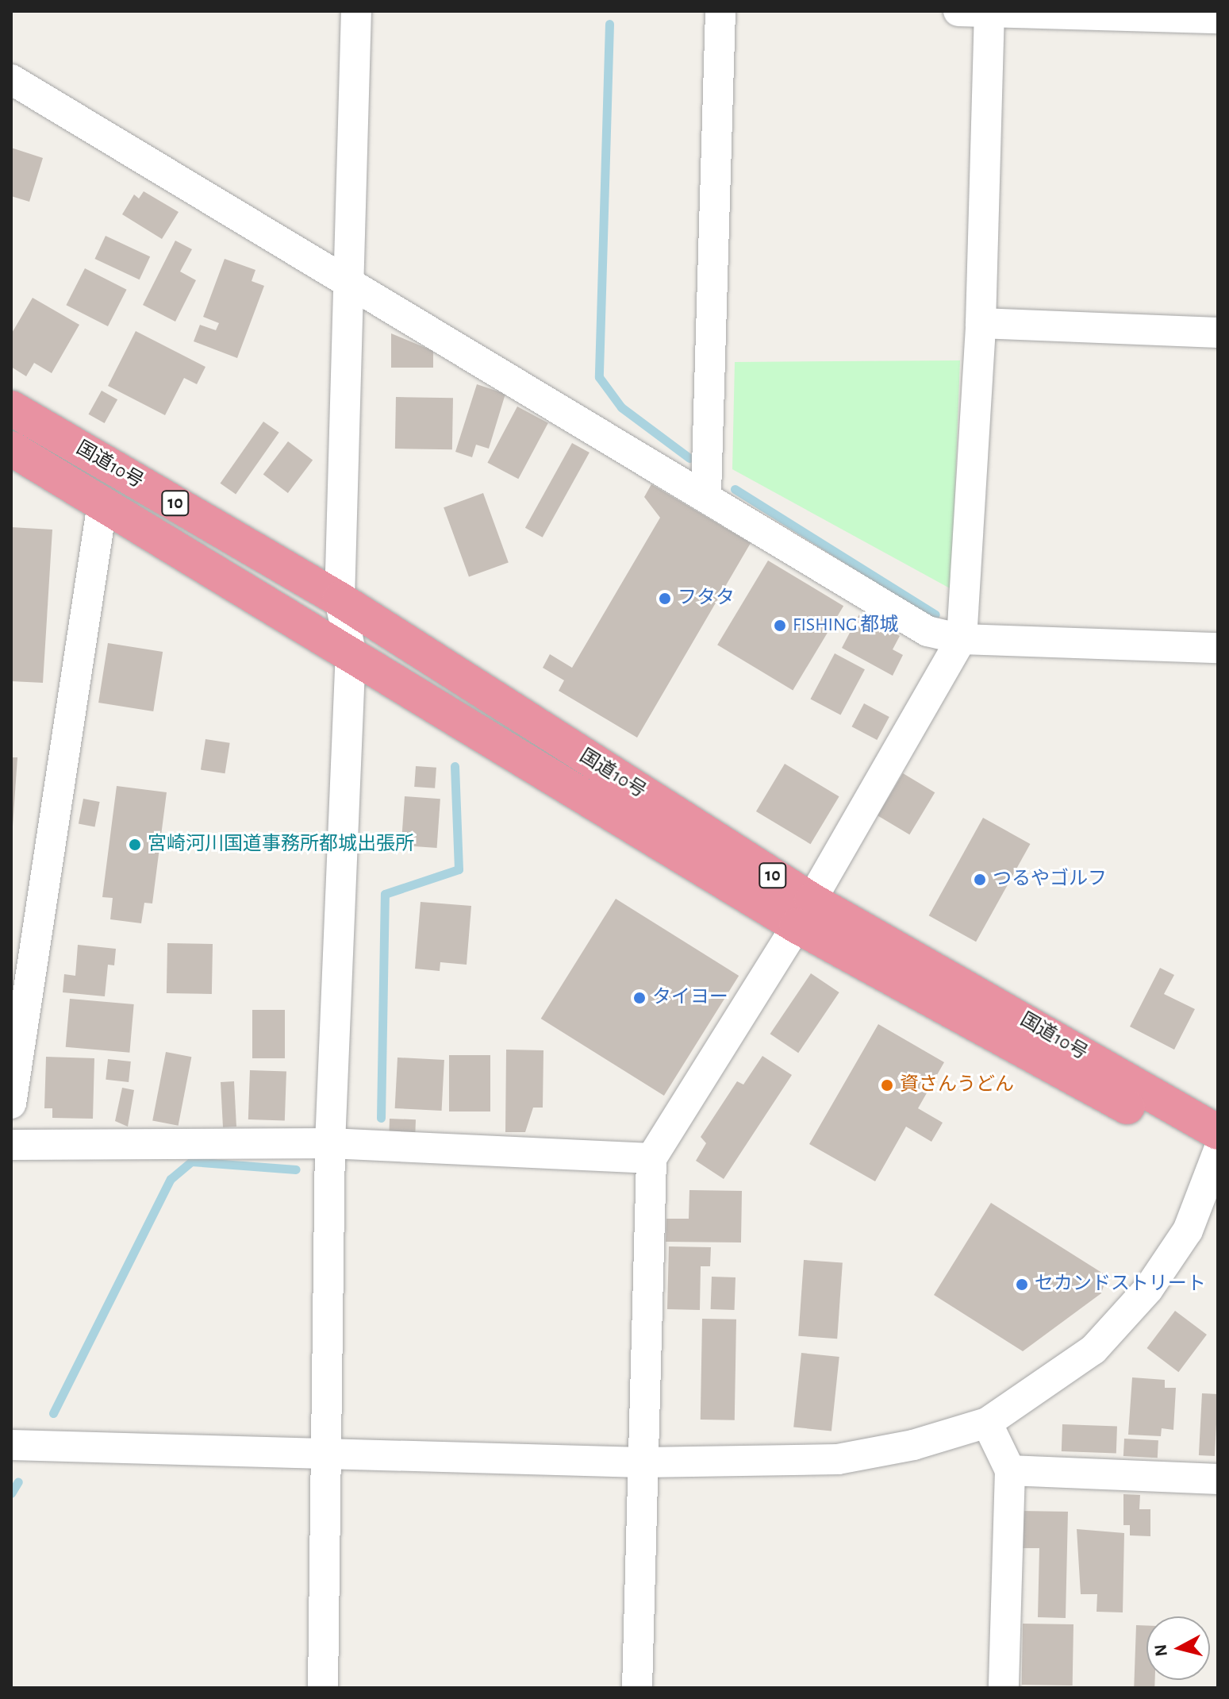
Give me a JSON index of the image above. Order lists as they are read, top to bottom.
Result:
{
  "streets": {
    "highway": ["国道10号", "10"]
  },
  "places": [
    "フタタ",
    "FISHING 都城",
    "宮崎河川国道事務所都城出張所",
    "つるやゴルフ",
    "タイヨー",
    "資さんうどん",
    "セカンドストリート"
  ],
  "north": "left"
}
